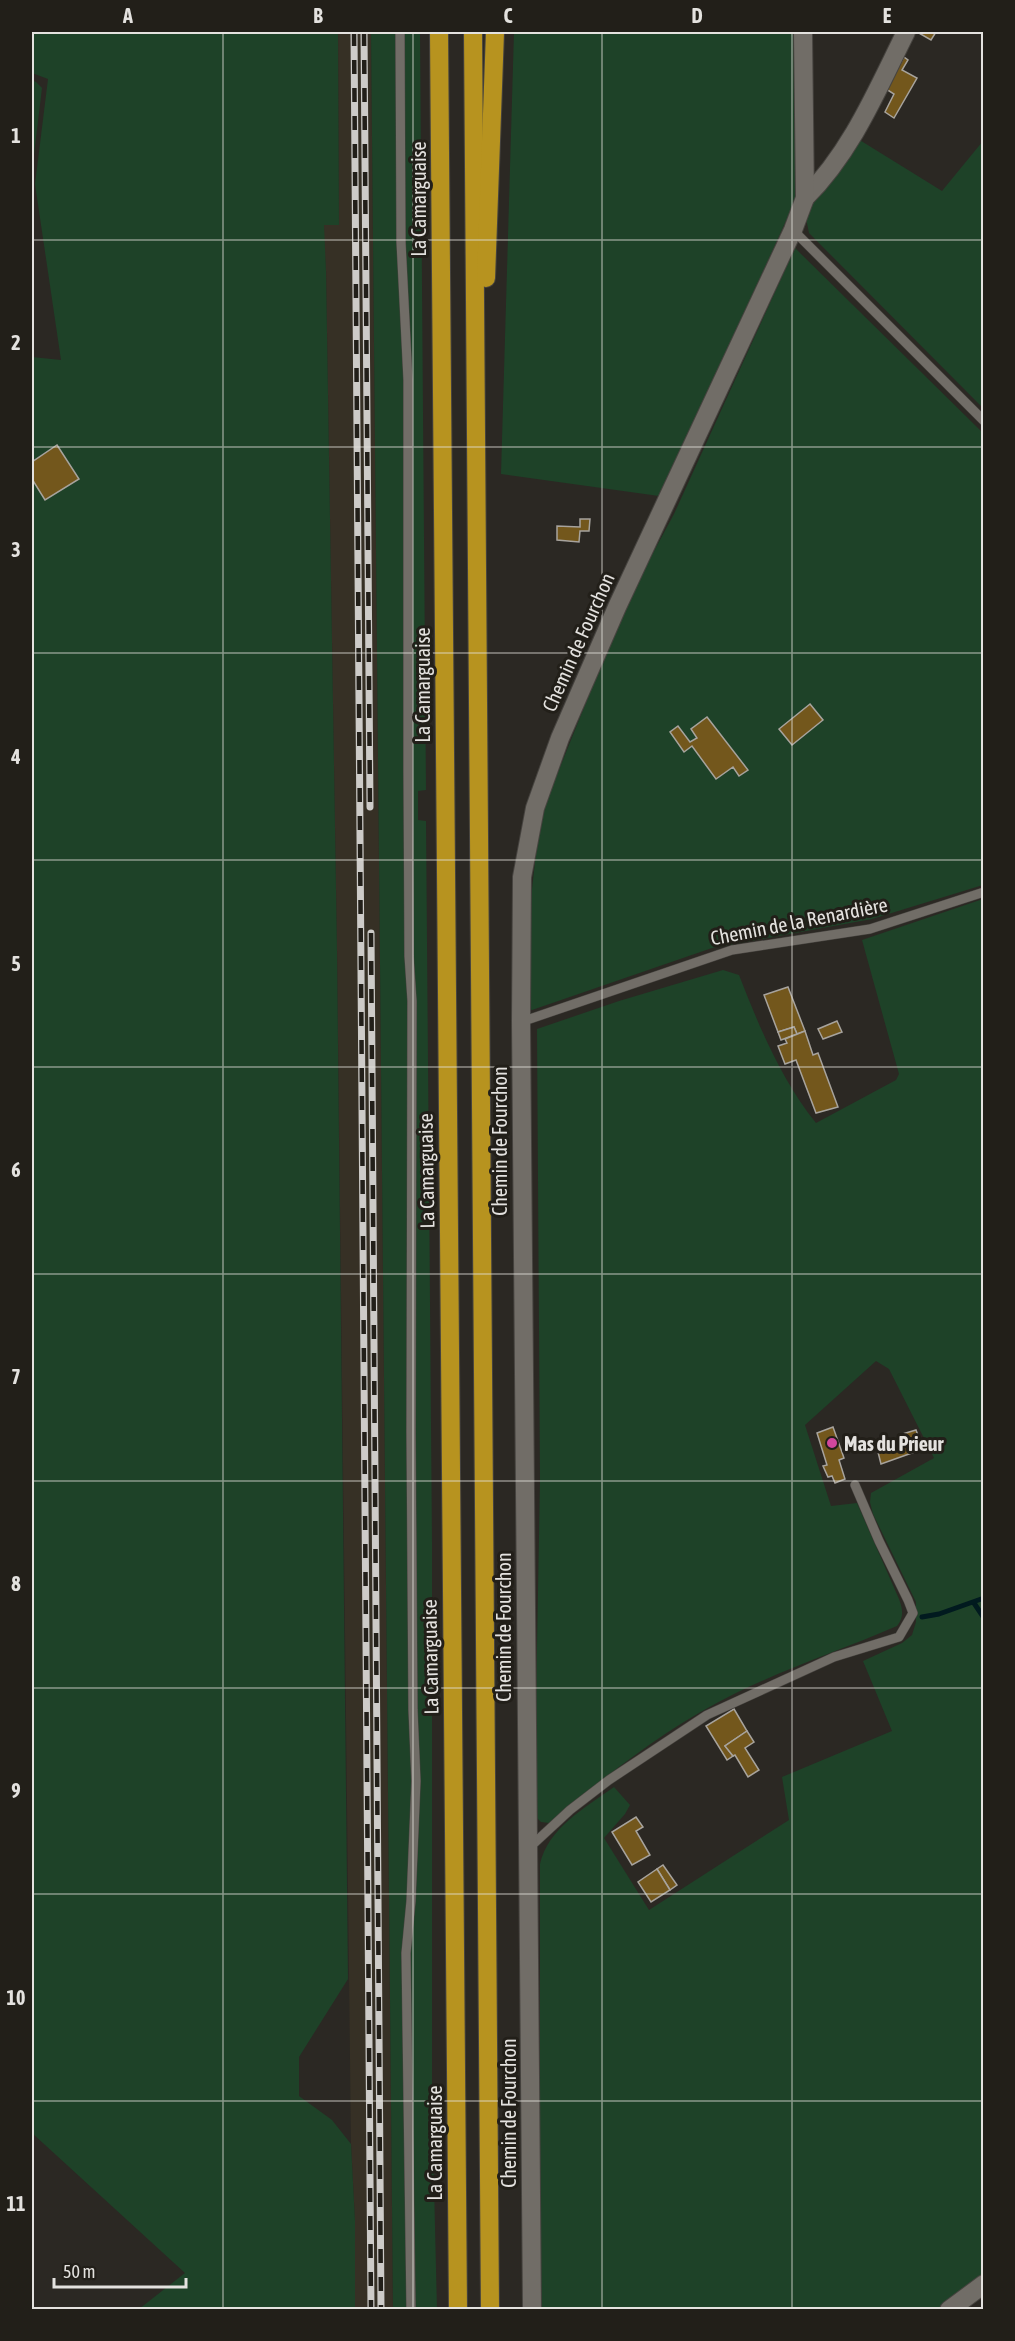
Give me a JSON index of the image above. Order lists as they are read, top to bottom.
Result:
{
  "streets": {
    "highway": ["La Camarguaise"],
    "street": ["Chemin de Fourchon"],
    "lane": ["Chemin de la Renardière"]
  },
  "crossings": [
    ["Chemin de Fourchon", "Chemin de la Renardière"]
  ],
  "places": ["Mas du Prieur"],
  "scale_bar": "50 m",
  "grid": {
    "columns": [
      "A",
      "B",
      "C",
      "D",
      "E"
    ],
    "rows": [
      "1",
      "2",
      "3",
      "4",
      "5",
      "6",
      "7",
      "8",
      "9",
      "10",
      "11"
    ]
  }
}
